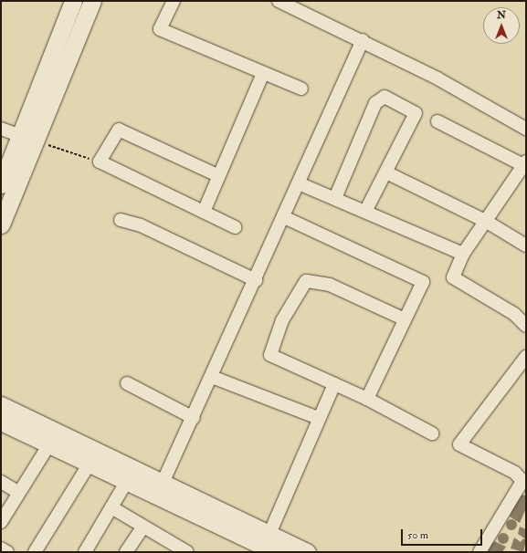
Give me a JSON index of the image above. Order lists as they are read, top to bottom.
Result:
{
  "scale_bar": "50 m",
  "north": "top"
}
